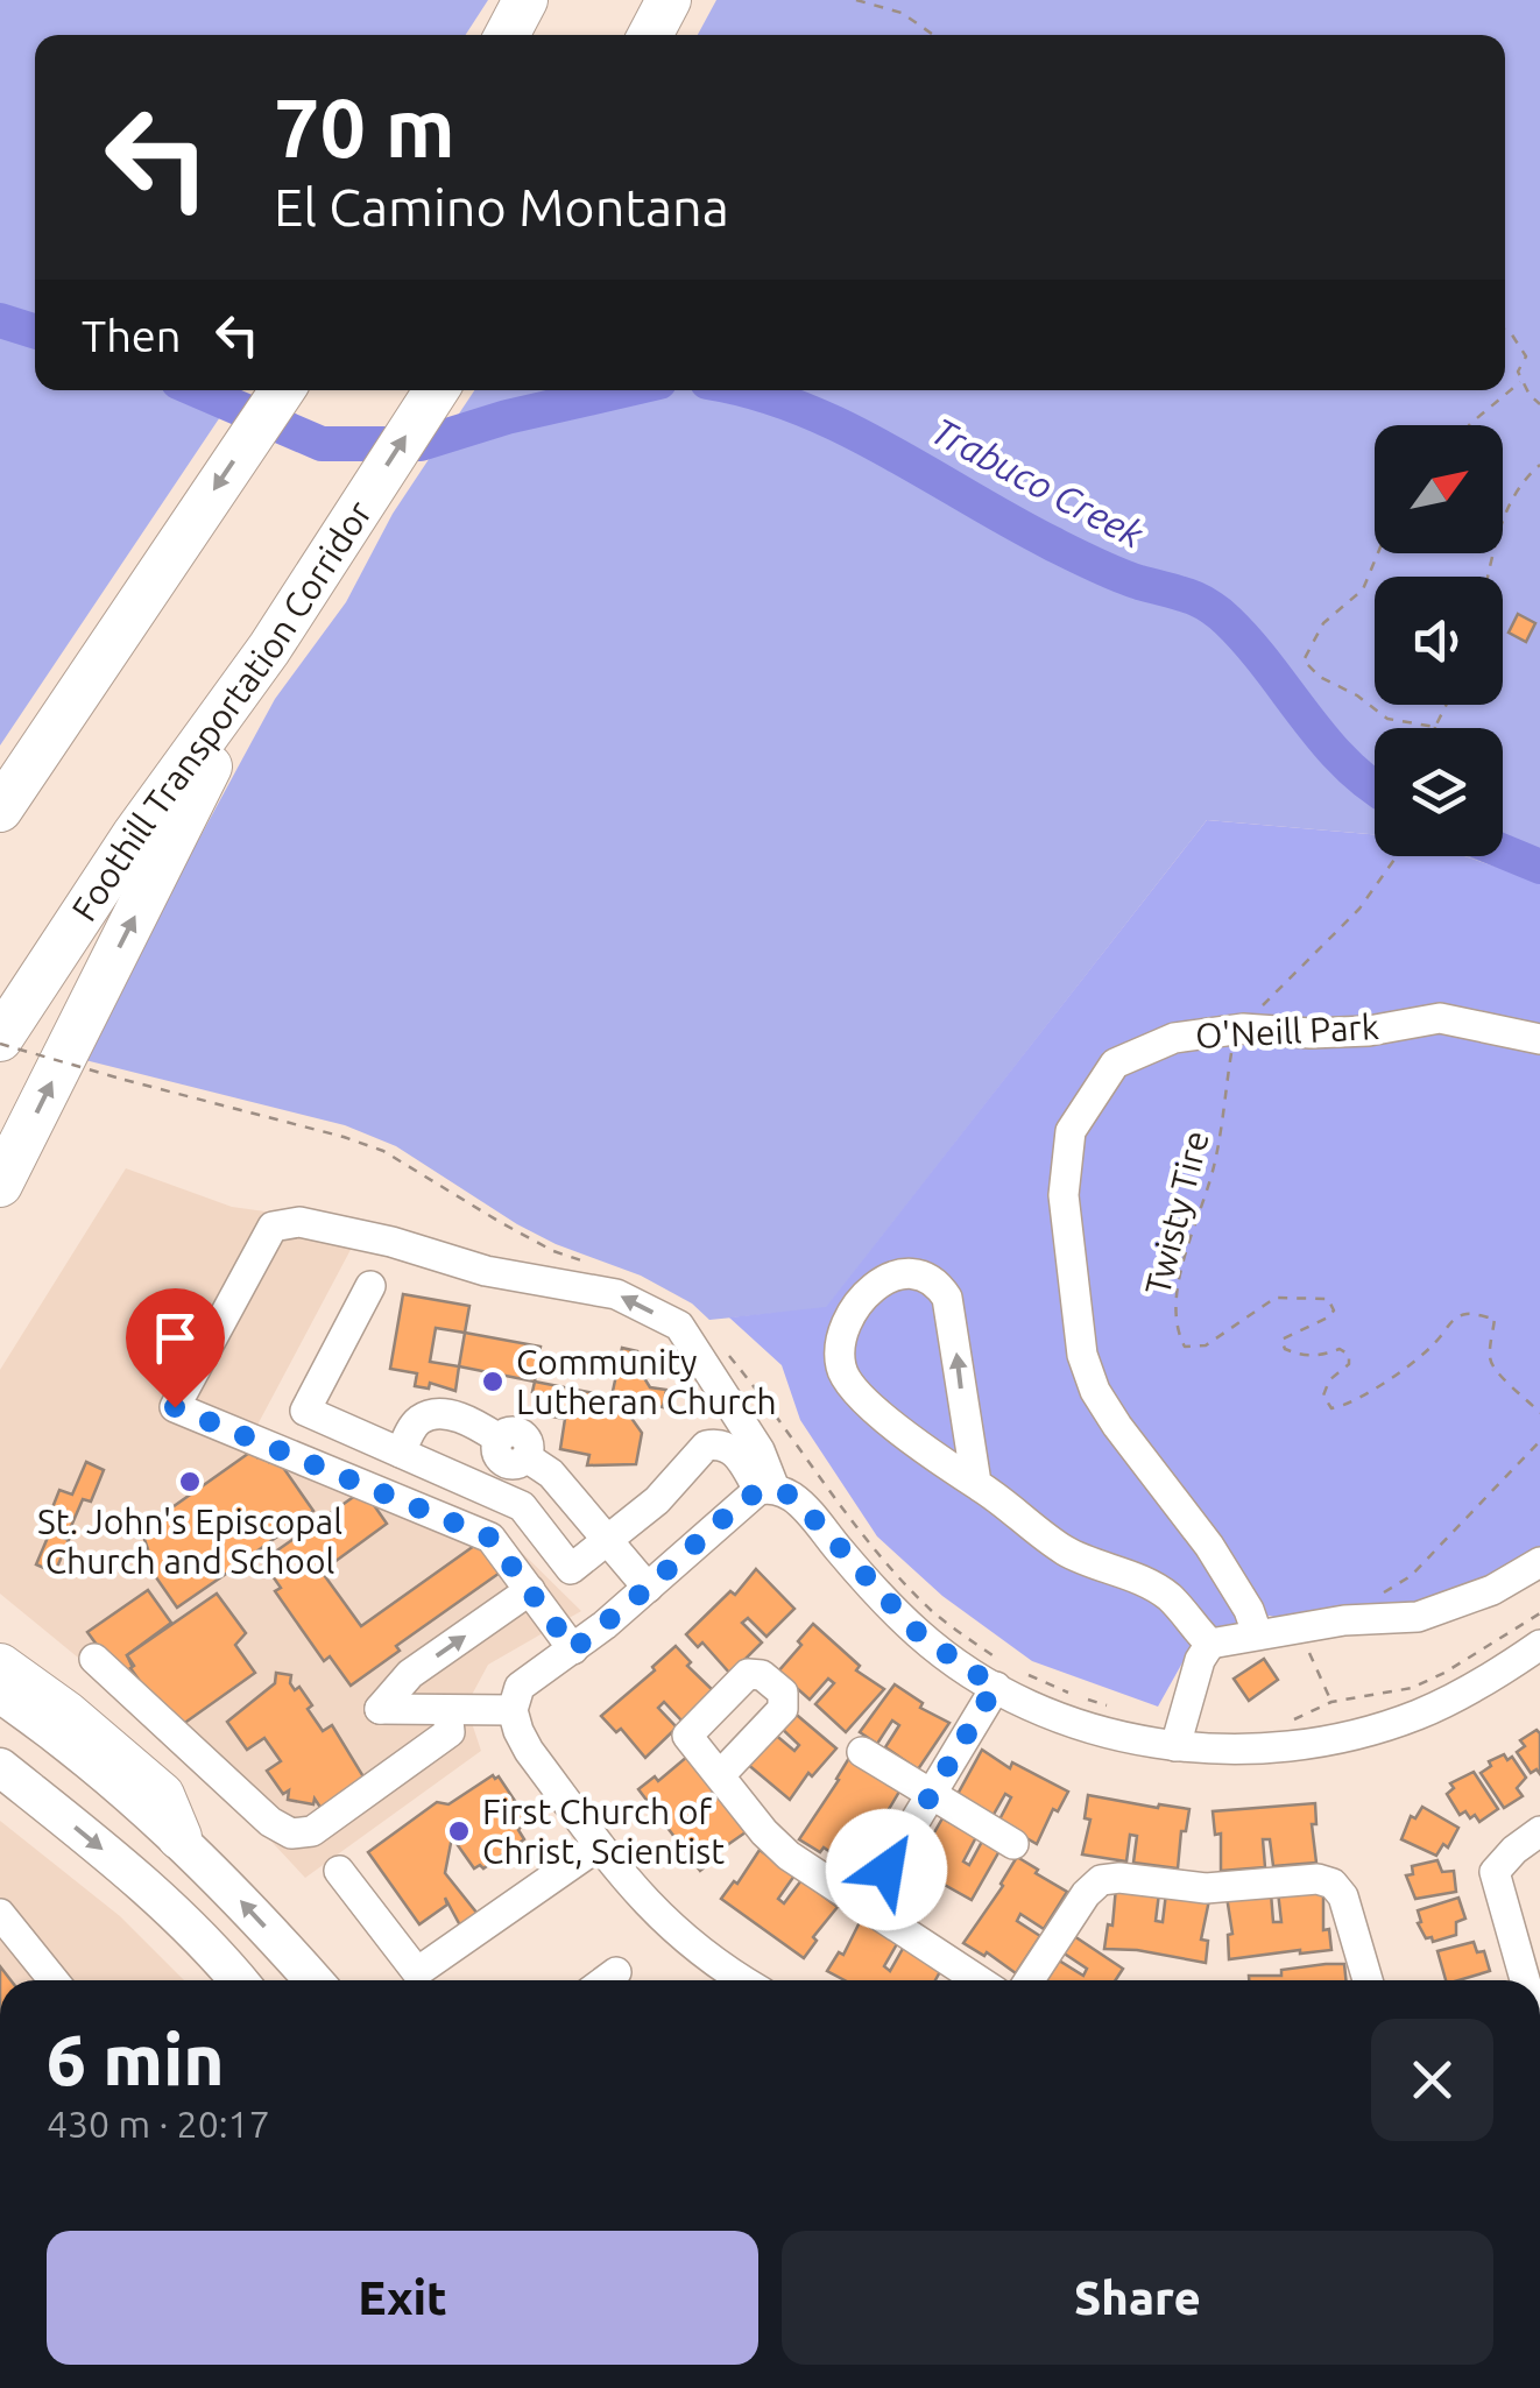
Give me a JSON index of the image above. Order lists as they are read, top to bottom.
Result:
{
  "streets": {
    "highway": ["Foothill Transportation Corridor"],
    "street": ["O'Neill Park"],
    "path": ["Twisty Tire"]
  },
  "crossings": [
    ["O'Neill Park", "Twisty Tire"]
  ],
  "water": ["Trabuco Creek"],
  "places": ["Community Lutheran Church", "St. John's Episcopal Church and School", "First Church of Christ, Scientist"],
  "north": "top right",
  "page": {
    "turn": ["70 m", "El Camino Montana"],
    "then": "Then",
    "heading": ["6 min", "430 m · 20:17"],
    "buttons": ["Exit", "Share"]
  }
}
